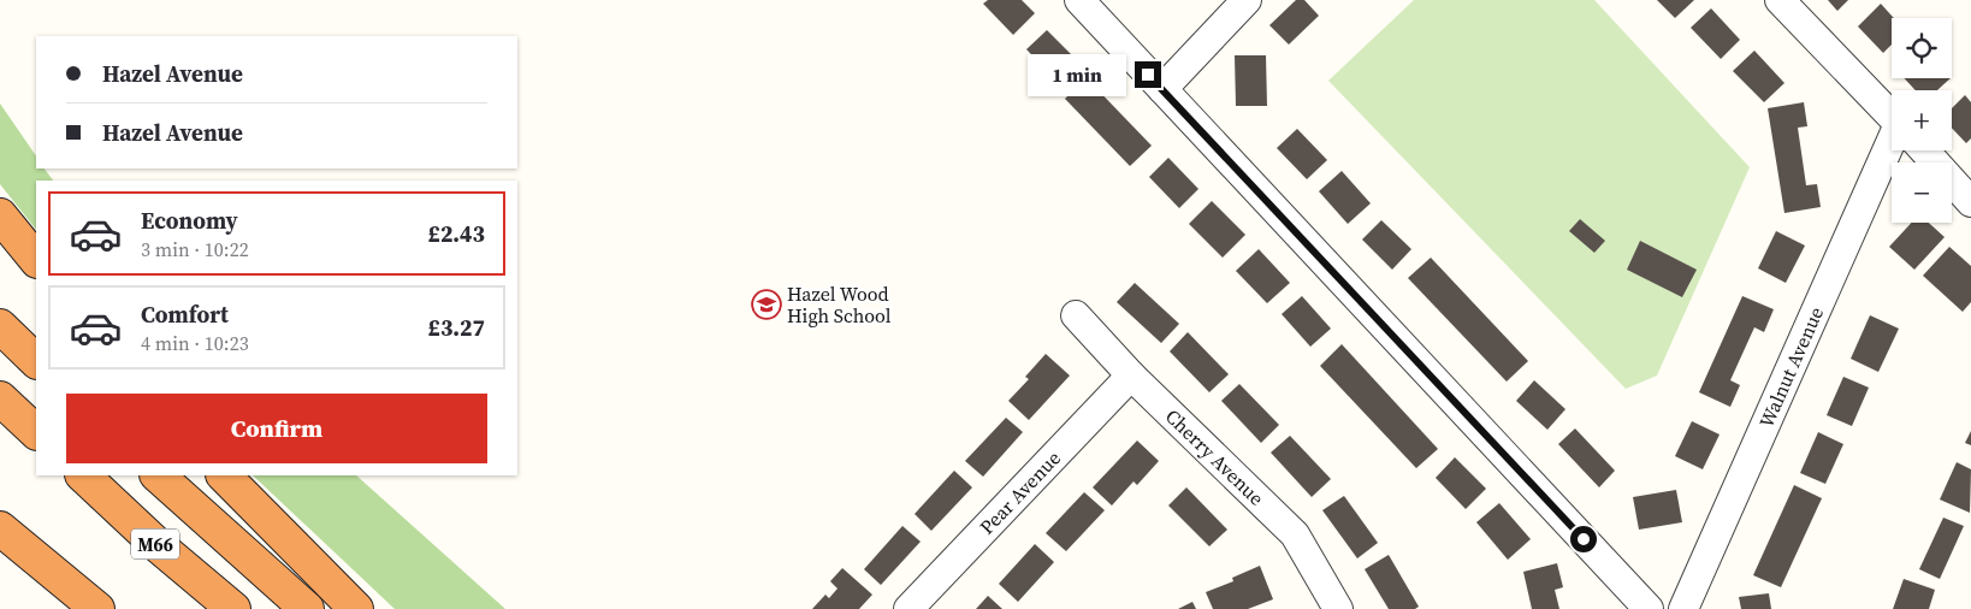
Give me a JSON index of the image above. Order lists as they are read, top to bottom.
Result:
{
  "streets": {
    "highway": ["M66"],
    "street": ["Walnut Avenue", "Cherry Avenue", "Pear Avenue"]
  },
  "crossings": [
    ["Cherry Avenue", "Pear Avenue"]
  ],
  "places": {
    "school or university": ["Hazel Wood High School"]
  },
  "page": {
    "map_buttons": ["+", "−"],
    "banner": ["Hazel Avenue", "Hazel Avenue"],
    "bubble": "1 min",
    "list": [
      {
        "name": "Economy",
        "note": "3 min · 10:22",
        "value": "£2.43"
      },
      {
        "name": "Comfort",
        "note": "4 min · 10:23",
        "value": "£3.27"
      }
    ],
    "buttons": "Confirm"
  }
}
